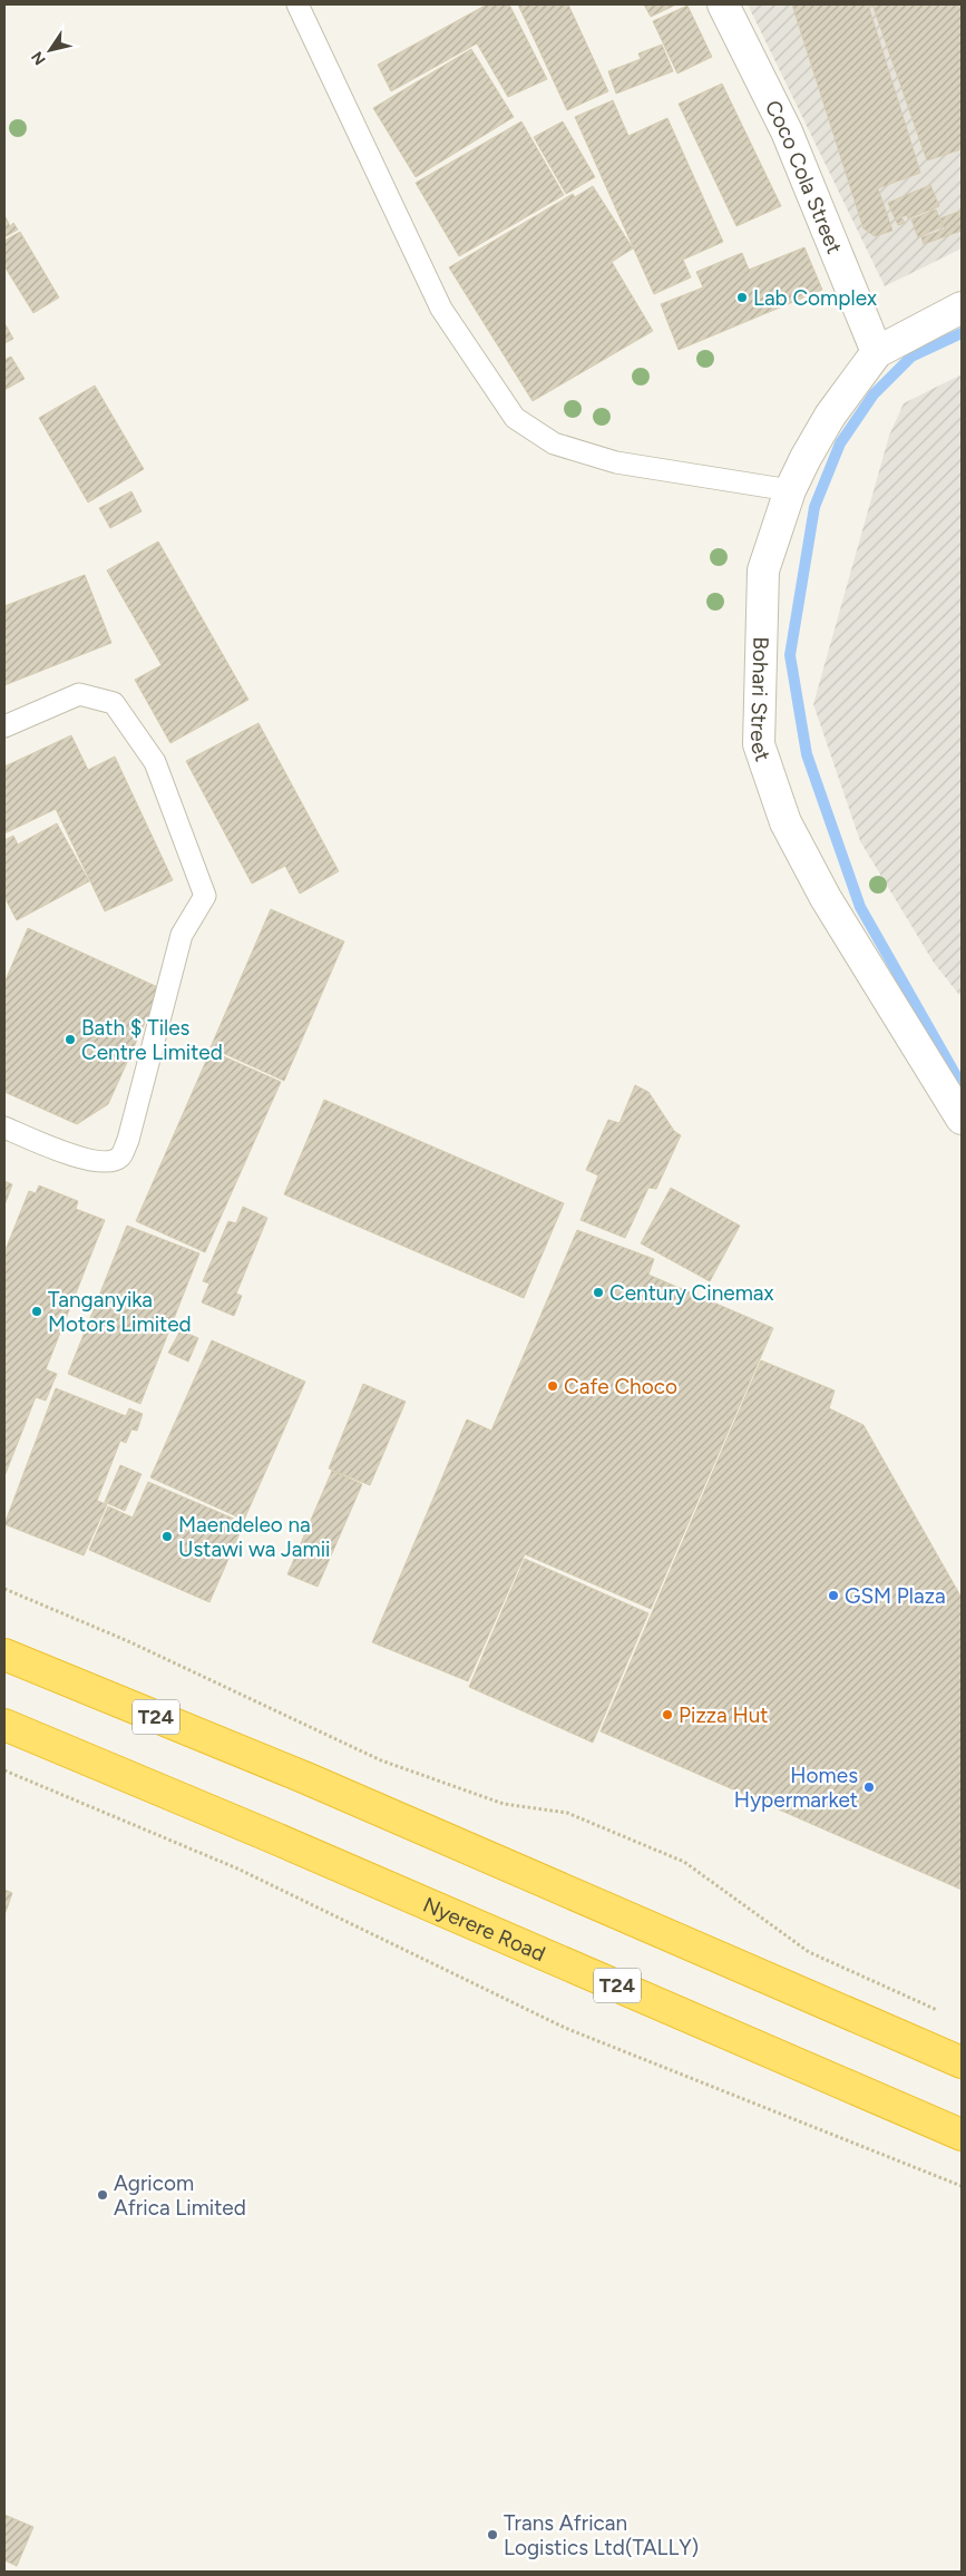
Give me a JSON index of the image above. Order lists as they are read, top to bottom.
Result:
{
  "streets": {
    "highway": ["T24", "Nyerere Road"],
    "street": ["Coco Cola Street", "Bohari Street"]
  },
  "crossings": [
    ["Coco Cola Street", "Bohari Street"]
  ],
  "places": [
    "Lab Complex",
    "Bath $ Tiles Centre Limited",
    "Century Cinemax",
    "Tanganyika Motors Limited",
    "Cafe Choco",
    "Maendeleo na Ustawi wa Jamii",
    "GSM Plaza",
    "Pizza Hut",
    "Homes Hypermarket",
    "Agricom Africa Limited",
    "Trans African Logistics Ltd(TALLY)"
  ],
  "north": "bottom left"
}
